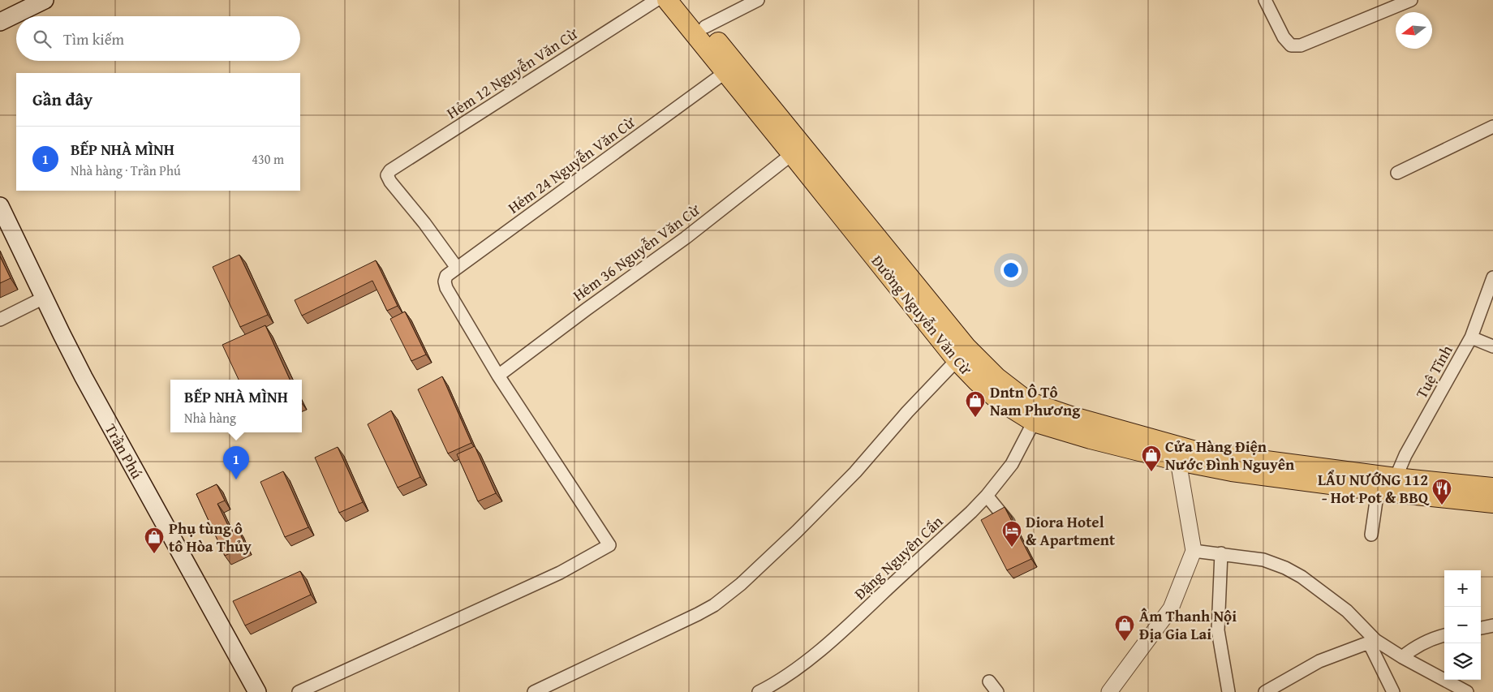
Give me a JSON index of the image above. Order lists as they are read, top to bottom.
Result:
{
  "streets": {
    "main road": ["Đường Nguyễn Văn Cừ", "Trần Phú"],
    "street": [
      "Hẻm 12 Nguyễn Văn Cừ",
      "Hẻm 24 Nguyễn Văn Cừ",
      "Hẻm 36 Nguyễn Văn Cừ",
      "Tuệ Tĩnh",
      "Đặng Nguyên Cẩn"
    ]
  },
  "crossings": [
    ["Hẻm 12 Nguyễn Văn Cừ", "Hẻm 24 Nguyễn Văn Cừ"],
    ["Hẻm 24 Nguyễn Văn Cừ", "Hẻm 36 Nguyễn Văn Cừ"],
    ["Hẻm 24 Nguyễn Văn Cừ", "Đường Nguyễn Văn Cừ"],
    ["Hẻm 36 Nguyễn Văn Cừ", "Đường Nguyễn Văn Cừ"],
    ["Đường Nguyễn Văn Cừ", "Tuệ Tĩnh"],
    ["Đường Nguyễn Văn Cừ", "Đặng Nguyên Cẩn"]
  ],
  "places": {
    "shop": [
      "Dntn Ô Tô Nam Phương",
      "Cửa Hàng Điện Nước Đình Nguyên",
      "Phụ tùng ô tô Hòa Thủy",
      "Âm Thanh Nội Địa Gia Lai"
    ],
    "restaurant": ["LẨU NƯỚNG 112 - Hot Pot & BBQ"],
    "hotel": ["Diora Hotel & Apartment"]
  },
  "north": "left",
  "page": {
    "search": "Tìm kiếm",
    "heading": "Gần đây",
    "list": [
      {
        "mark": "1",
        "name": "BẾP NHÀ MÌNH",
        "note": "Nhà hàng · Trần Phú",
        "value": "430 m"
      }
    ],
    "popup": ["BẾP NHÀ MÌNH", "Nhà hàng"],
    "pins": "1",
    "map_buttons": ["+", "−"]
  }
}
